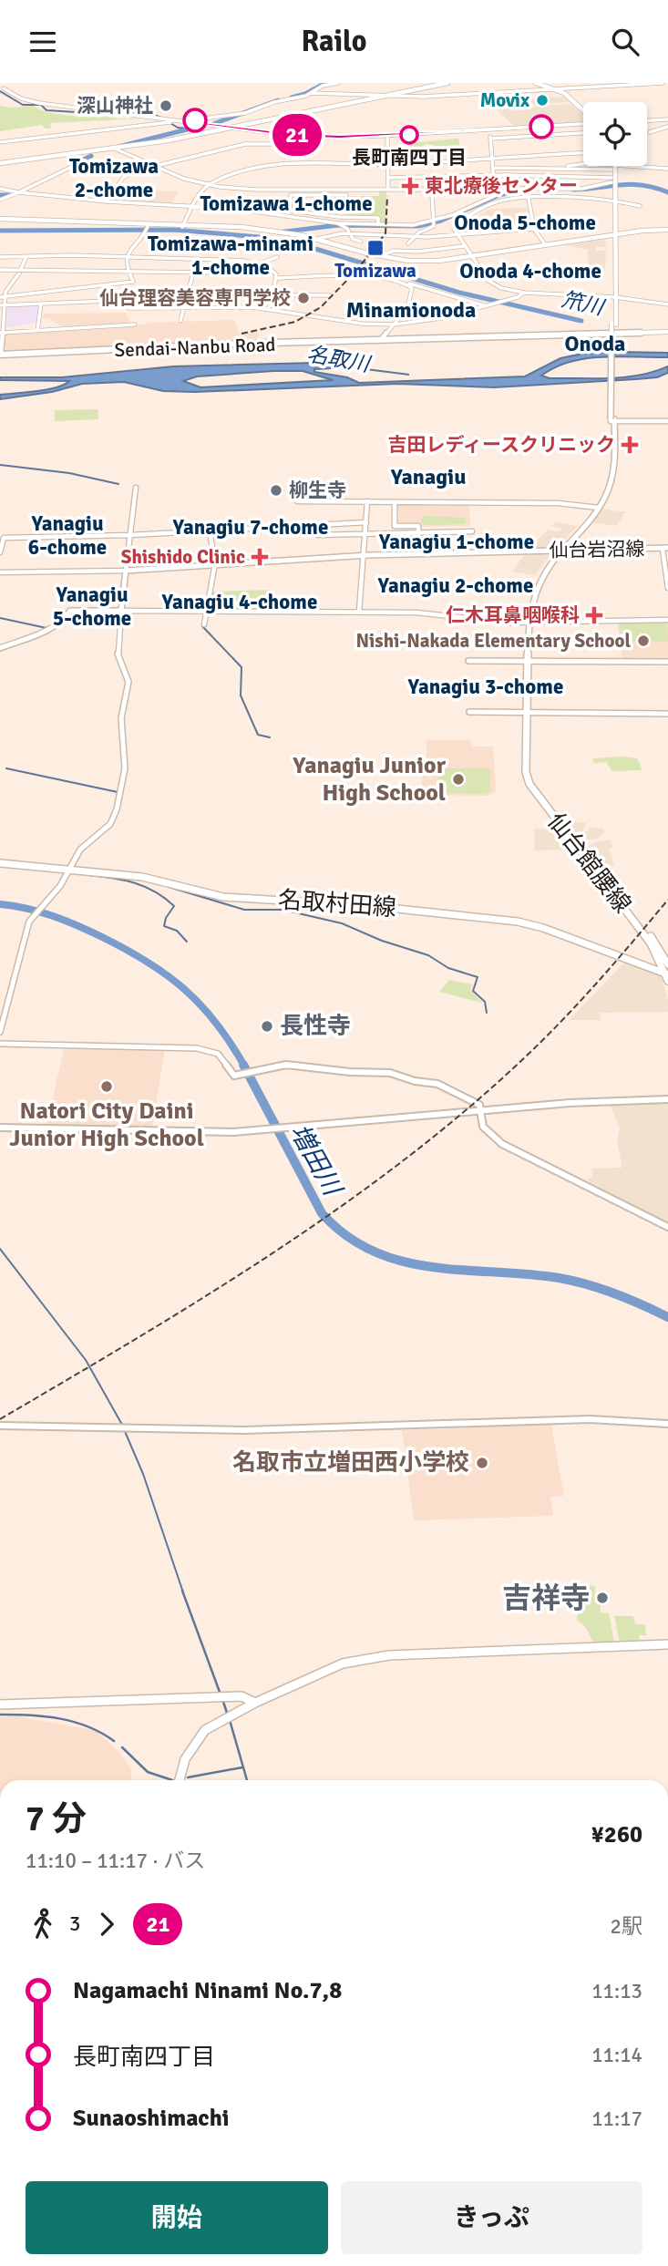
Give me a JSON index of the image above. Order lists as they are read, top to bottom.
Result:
{
  "streets": {
    "highway": ["Sendai-Nanbu Road"],
    "main road": ["仙台岩沼線", "仙台館腰線", "名取村田線"]
  },
  "crossings": [
    ["仙台岩沼線", "仙台館腰線"],
    ["仙台館腰線", "名取村田線"]
  ],
  "districts": [
    "Tomizawa 2-chome",
    "Tomizawa 1-chome",
    "Onoda 5-chome",
    "Tomizawa-minami 1-chome",
    "Onoda 4-chome",
    "Minamionoda",
    "Onoda",
    "Yanagiu",
    "Yanagiu 6-chome",
    "Yanagiu 7-chome",
    "Yanagiu 1-chome",
    "Yanagiu 2-chome",
    "Yanagiu 5-chome",
    "Yanagiu 4-chome",
    "Yanagiu 3-chome"
  ],
  "water": ["笊川", "名取川", "増田川"],
  "places": {
    "other": [
      "Movix",
      "深山神社",
      "長町南四丁目",
      "仙台理容美容専門学校",
      "柳生寺",
      "Nishi-Nakada Elementary School",
      "Yanagiu Junior High School",
      "長性寺",
      "Natori City Daini Junior High School",
      "名取市立増田西小学校",
      "吉祥寺"
    ],
    "health": [
      "東北療後センター",
      "吉田レディースクリニック",
      "Shishido Clinic",
      "仁木耳鼻咽喉科"
    ],
    "transit": ["Tomizawa"]
  },
  "lines": ["bus line 21"],
  "page": {
    "header": "Railo",
    "on_map": "21",
    "heading": ["7 分", "11:10 – 11:17 · バス", "¥260"],
    "legs": ["3", "21", "2駅"],
    "list": [
      {
        "name": "Nagamachi Ninami No.7,8",
        "value": "11:13"
      },
      {
        "name": "長町南四丁目",
        "value": "11:14"
      },
      {
        "name": "Sunaoshimachi",
        "value": "11:17"
      }
    ],
    "buttons": ["開始", "きっぷ"]
  }
}
